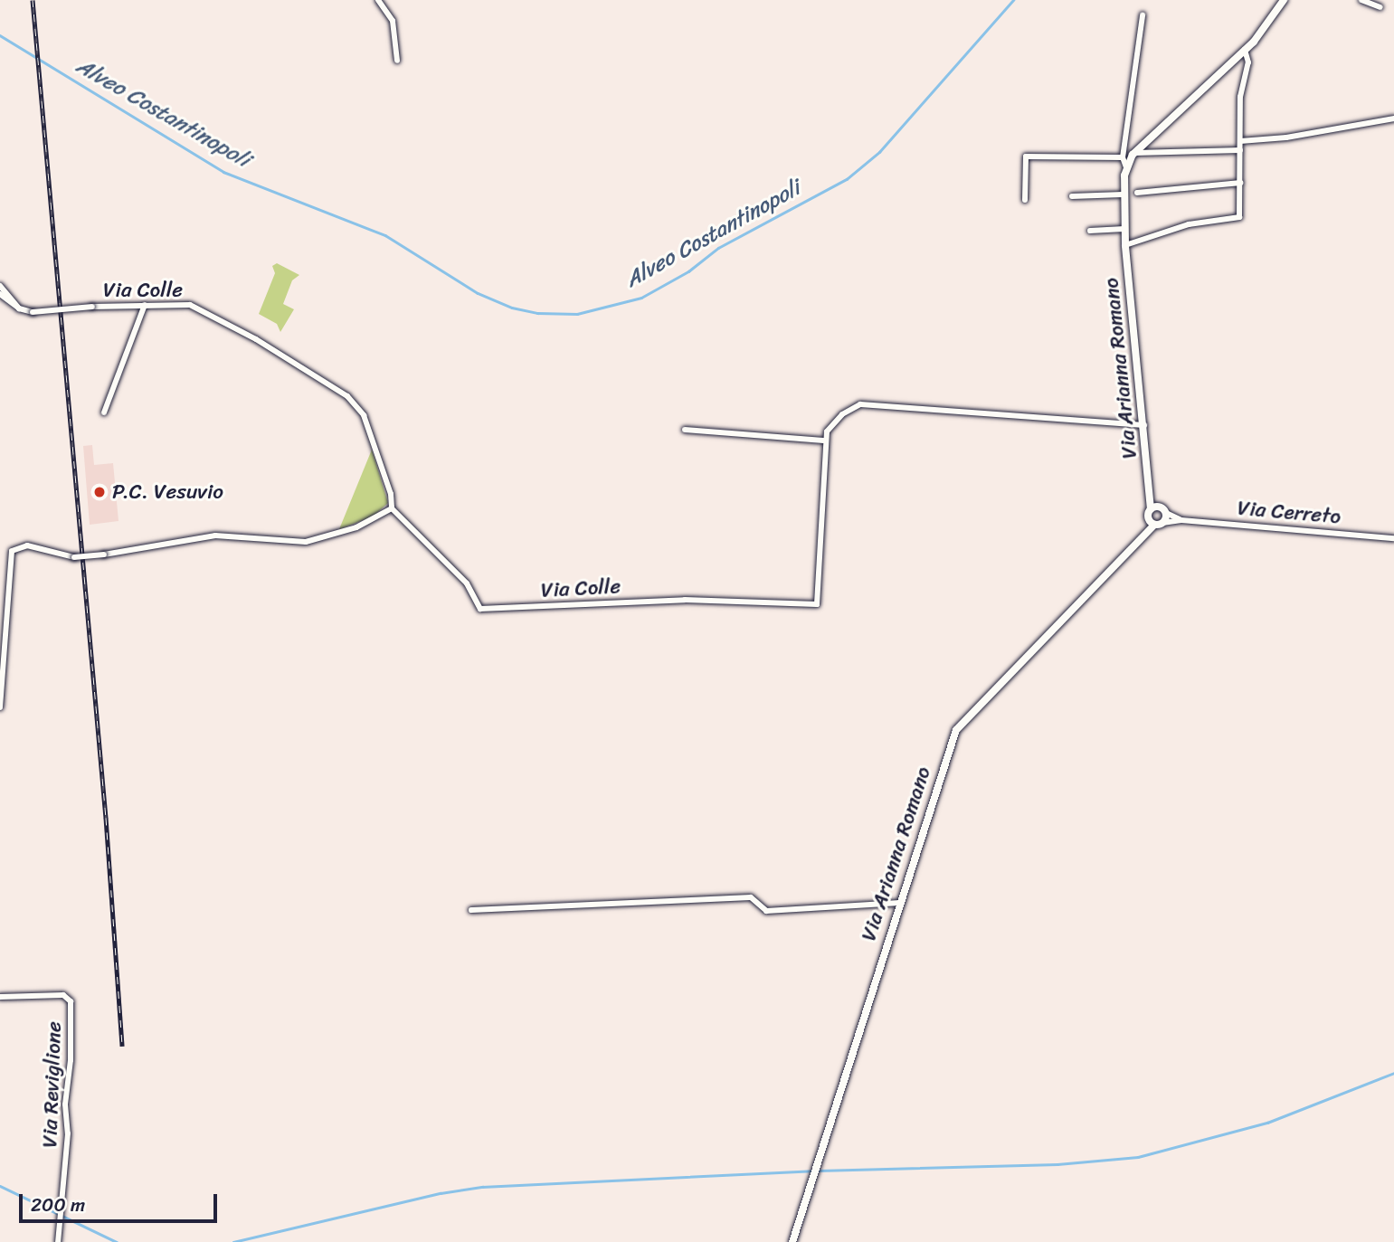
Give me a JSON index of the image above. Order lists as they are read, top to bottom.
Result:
{
  "streets": {
    "street": [
      "Via Colle",
      "Via Arianna Romano",
      "Via Cerreto",
      "Via Reviglione"
    ]
  },
  "crossings": [
    ["Via Arianna Romano", "Via Cerreto"]
  ],
  "water": ["Alveo Costantinopoli"],
  "places": ["P.C. Vesuvio"],
  "scale_bar": "200 m"
}
